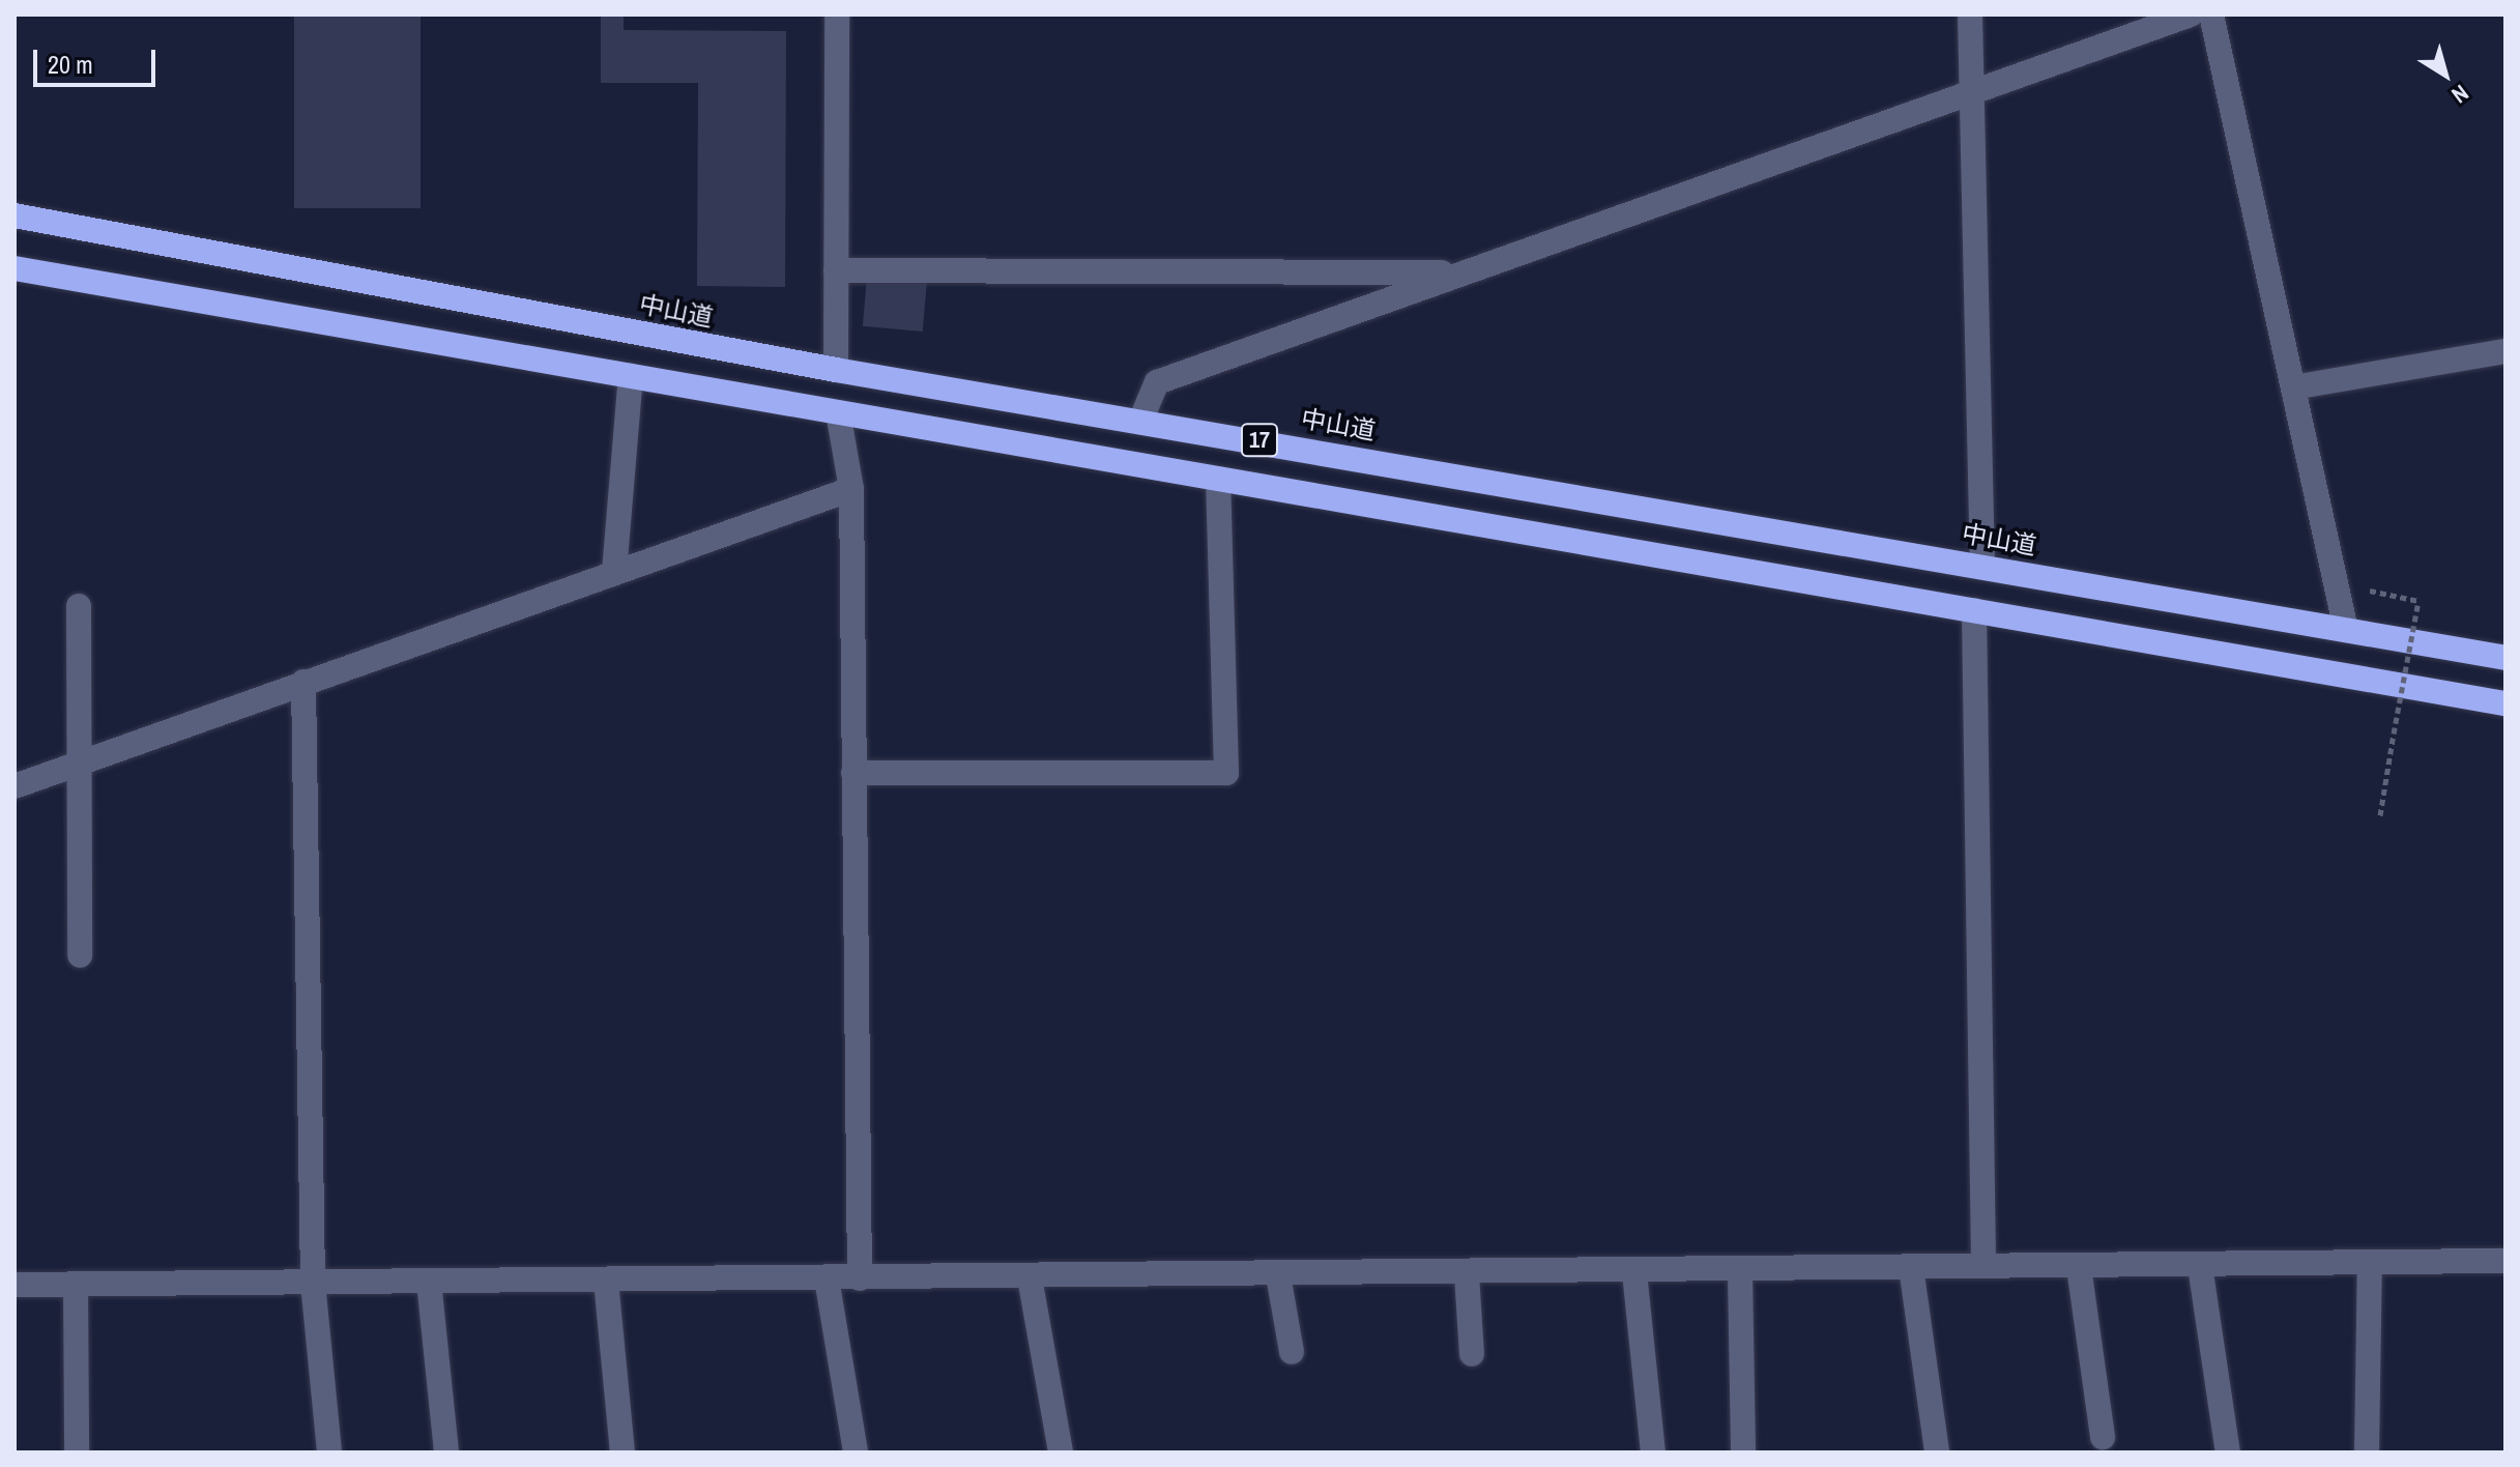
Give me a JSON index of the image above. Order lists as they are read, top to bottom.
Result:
{
  "streets": {
    "highway": ["中山道", "17"]
  },
  "scale_bar": "20 m",
  "north": "bottom right"
}
